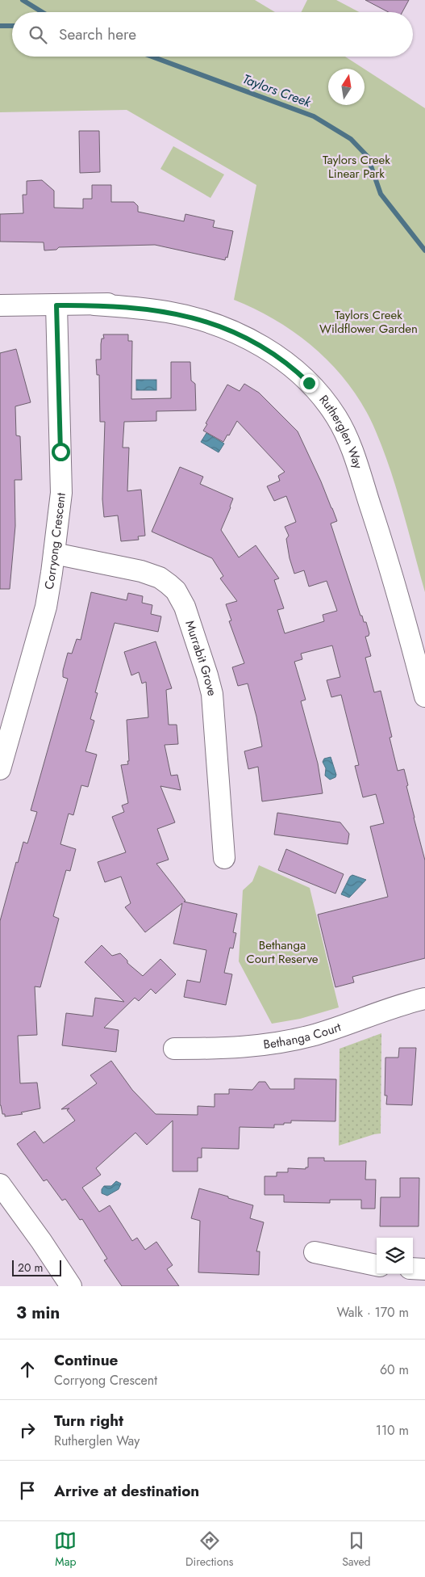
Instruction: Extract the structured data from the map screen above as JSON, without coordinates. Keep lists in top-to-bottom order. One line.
{"streets":{"street":["Rutherglen Way","Corryong Crescent","Murrabit Grove","Bethanga Court"]},"crossings":[["Rutherglen Way","Corryong Crescent"],["Corryong Crescent","Murrabit Grove"]],"water":["Taylors Creek"],"parks":["Taylors Creek Linear Park","Taylors Creek Wildflower Garden","Bethanga Court Reserve"],"scale_bar":"20 m","north":"top","page":{"search":"Search here","scale":"20 m","heading":["3 min","Walk · 170 m"],"list":[["Continue","Corryong Crescent","60 m"],["Turn right","Rutherglen Way","110 m"],"Arrive at destination"],"nav":["Map","Directions","Saved"]}}
